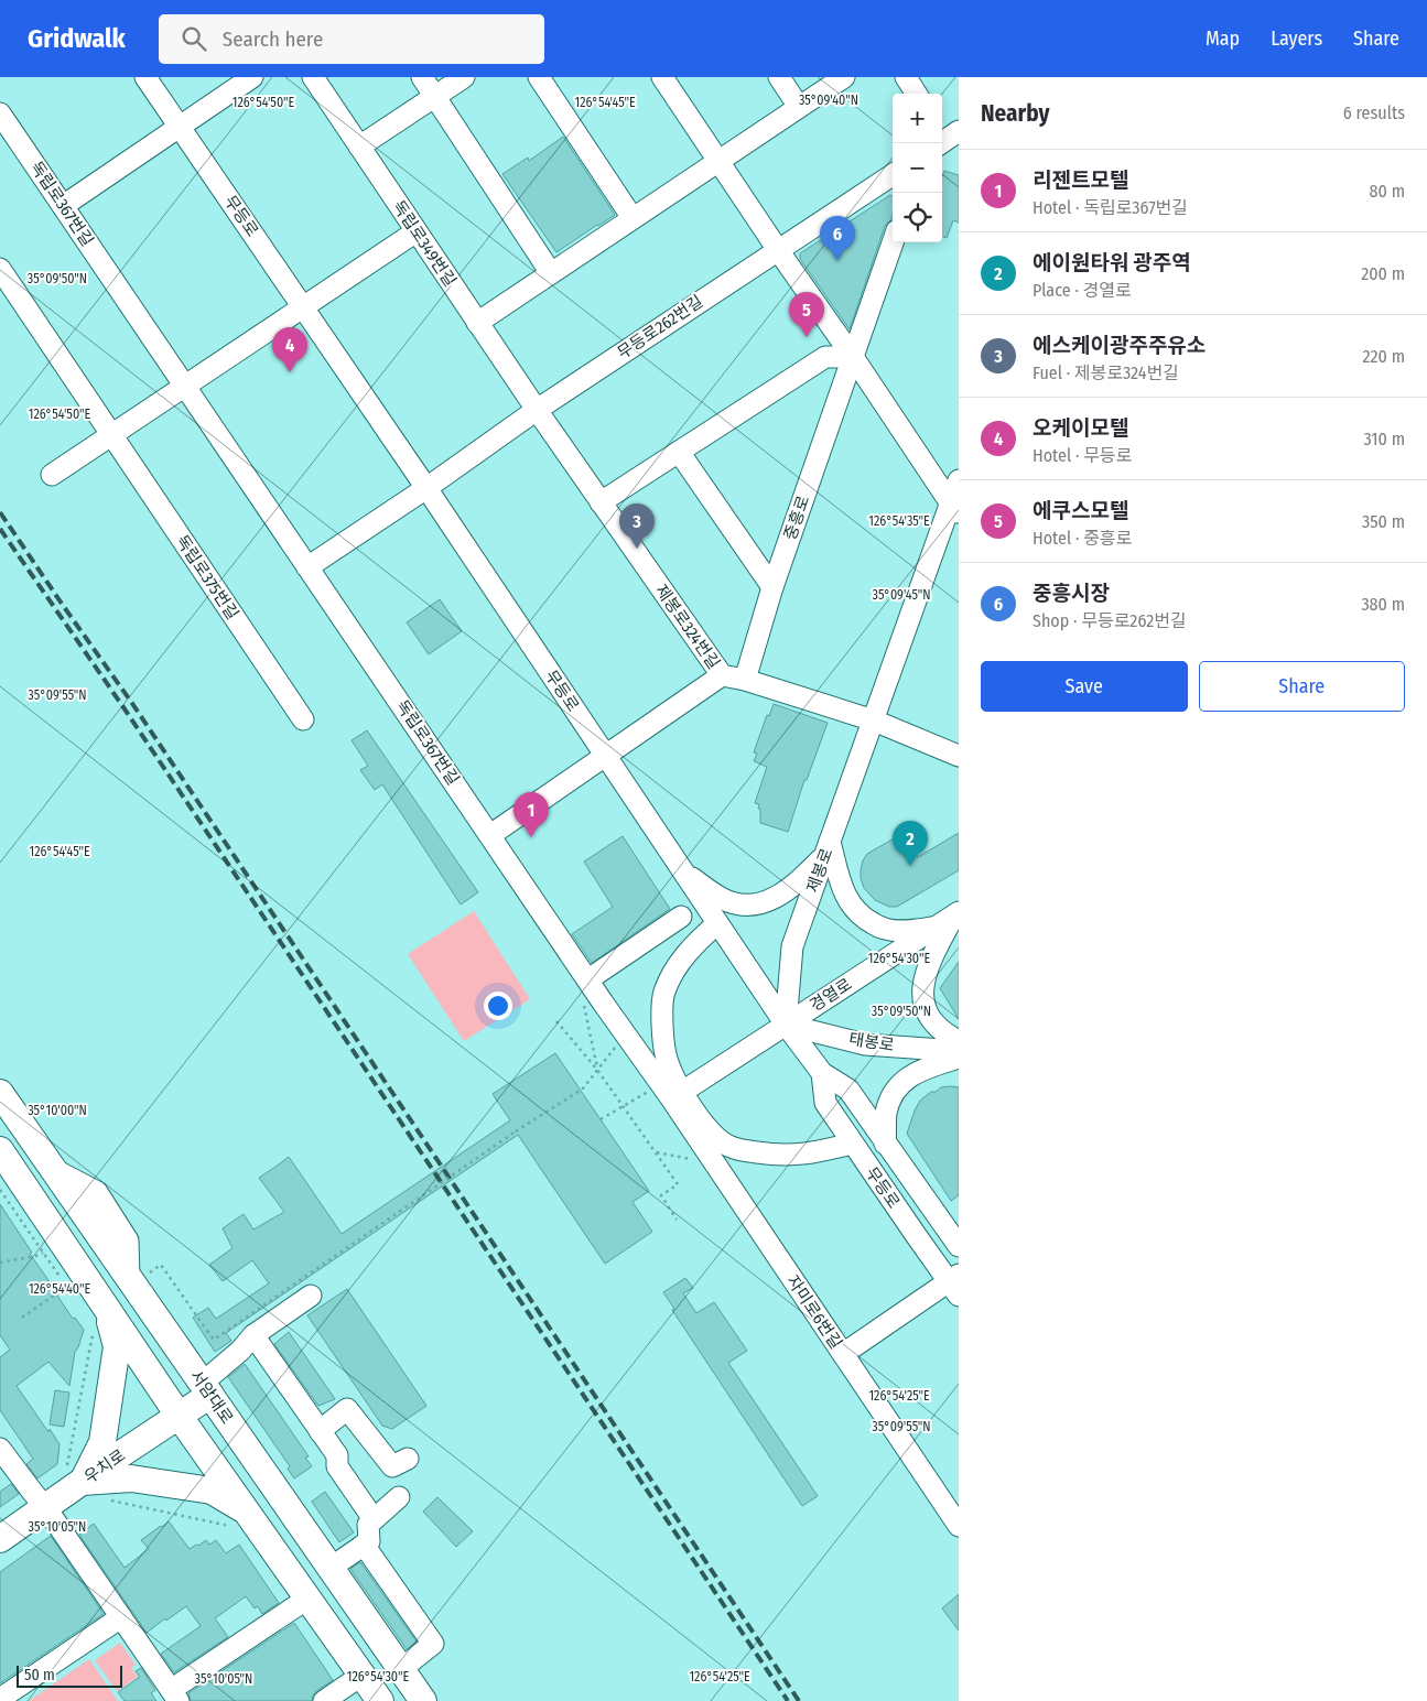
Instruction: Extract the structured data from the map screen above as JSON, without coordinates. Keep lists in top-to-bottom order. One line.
{"streets":{"main road":["서암대로","우치로"],"street":["독립로367번길","무등로","독립로349번길","무등로262번길","중흥로","독립로375번길","제봉로324번길","제봉로","경열로","태봉로","자미로6번길"]},"crossings":[["독립로367번길","무등로262번길"],["독립로367번길","경열로"],["독립로367번길","자미로6번길"],["무등로","무등로262번길"],["무등로","제봉로"],["무등로","경열로"],["무등로","태봉로"],["독립로349번길","무등로262번길"],["독립로349번길","제봉로324번길"],["무등로262번길","제봉로324번길"],["중흥로","제봉로324번길"],["제봉로324번길","제봉로"],["제봉로","경열로"],["제봉로","태봉로"],["경열로","태봉로"],["경열로","자미로6번길"],["서암대로","우치로"]],"scale_bar":"50 m","page":{"header":"Gridwalk","search":"Search here","nav":["Map","Layers","Share"],"heading":["Nearby","6 results"],"map_buttons":["+","−"],"list":[{"mark":"1","name":"리젠트모텔","note":"Hotel · 독립로367번길","value":"80 m"},{"mark":"2","name":"에이원타워 광주역","note":"Place · 경열로","value":"200 m"},{"mark":"3","name":"에스케이광주주유소","note":"Fuel · 제봉로324번길","value":"220 m"},{"mark":"4","name":"오케이모텔","note":"Hotel · 무등로","value":"310 m"},{"mark":"5","name":"에쿠스모텔","note":"Hotel · 중흥로","value":"350 m"},{"mark":"6","name":"중흥시장","note":"Shop · 무등로262번길","value":"380 m"}],"pins":["6","5","4","3","1","2"],"buttons":["Save","Share"],"scale":"50 m"},"coordinates":["35°09'40\"N","126°54'50\"E","126°54'45\"E","35°09'50\"N","126°54'35\"E","35°09'45\"N","35°09'55\"N","126°54'30\"E","35°10'00\"N","126°54'40\"E","126°54'25\"E","35°10'05\"N"]}
